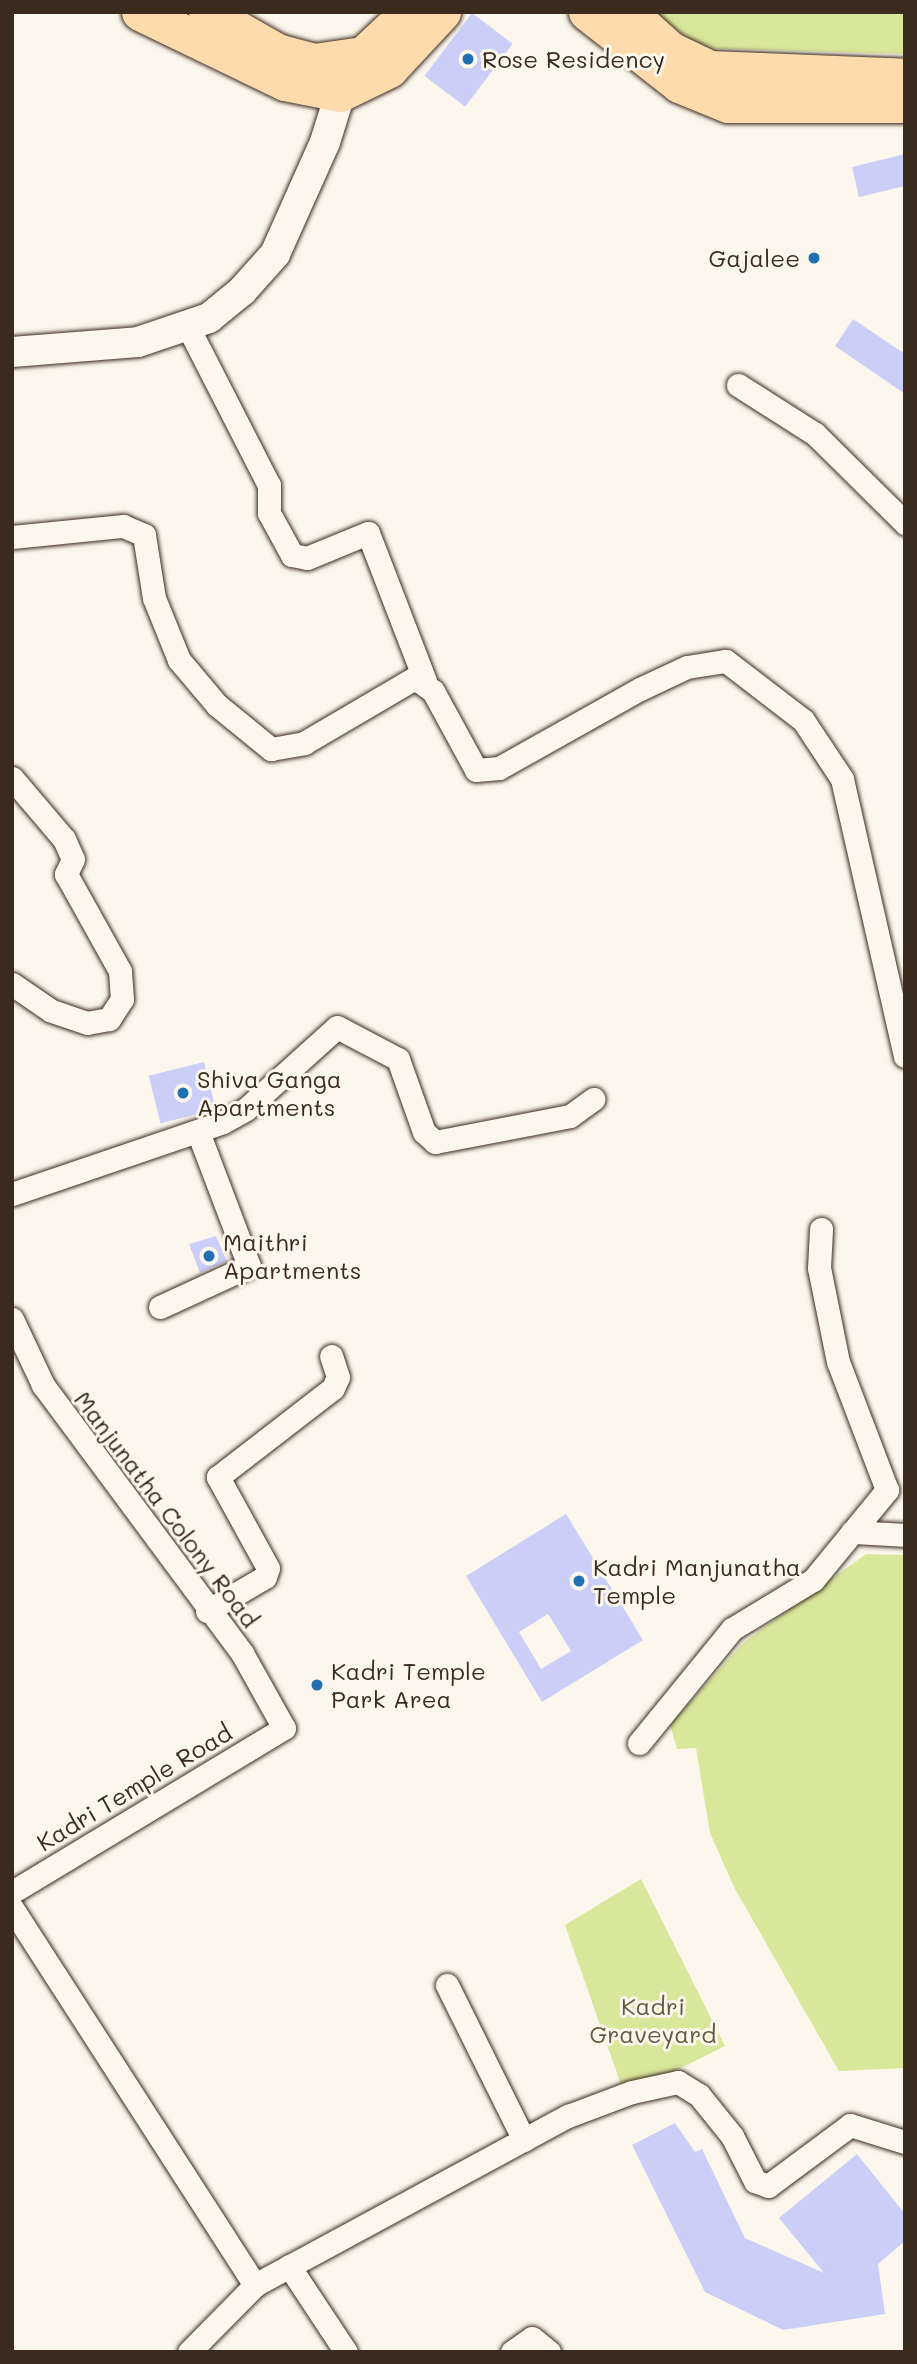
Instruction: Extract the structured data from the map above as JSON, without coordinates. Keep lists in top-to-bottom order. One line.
{"streets":{"street":["Manjunatha Colony Road","Kadri Temple Road"]},"crossings":[["Manjunatha Colony Road","Kadri Temple Road"]],"parks":["Kadri Graveyard"],"places":["Rose Residency","Gajalee","Shiva Ganga Apartments","Maithri Apartments","Kadri Manjunatha Temple","Kadri Temple Park Area"]}
